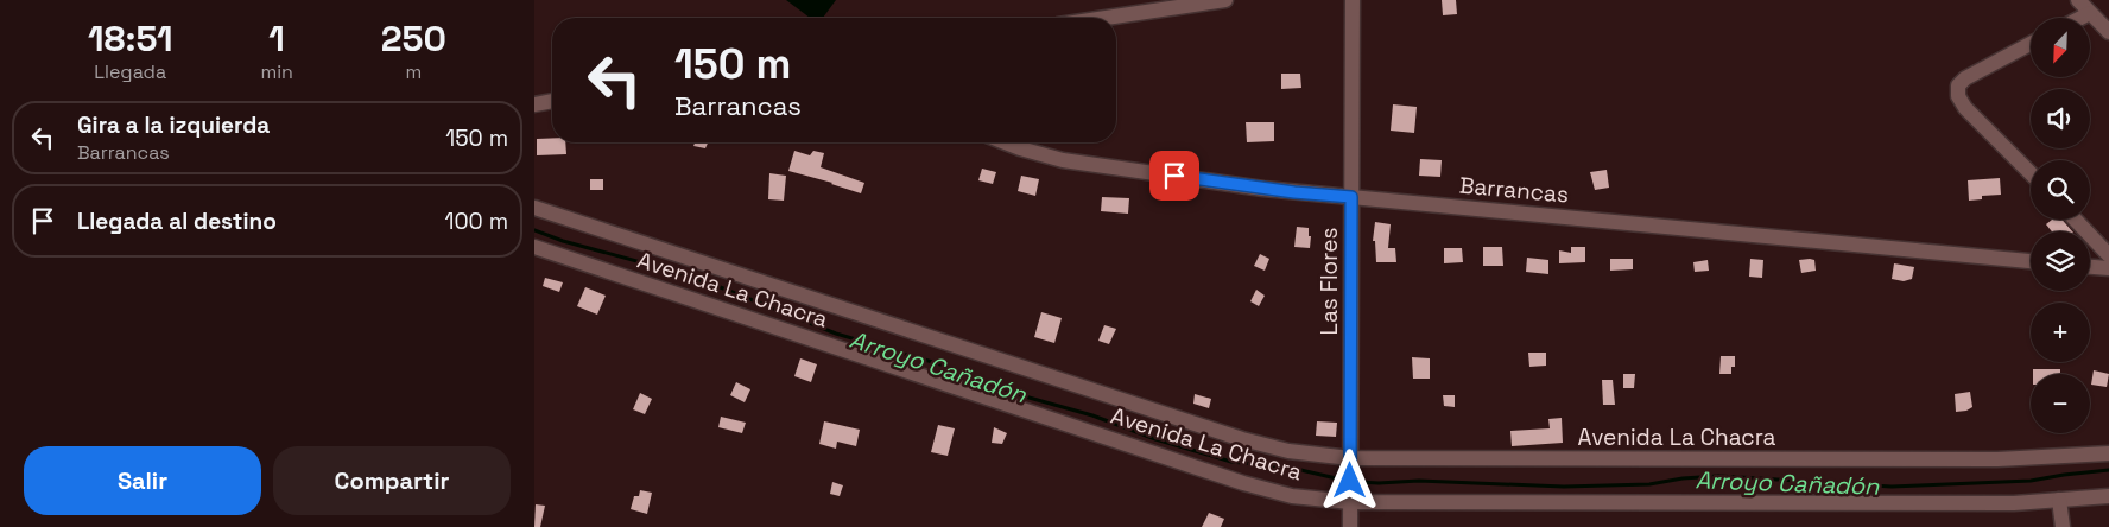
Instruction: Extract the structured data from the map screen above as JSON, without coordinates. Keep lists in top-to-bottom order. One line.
{"streets":{"street":["Barrancas","Las Flores","Avenida La Chacra"]},"crossings":[["Barrancas","Las Flores"],["Las Flores","Avenida La Chacra"]],"water":["Arroyo Cañadón"],"north":"bottom left","page":{"eta":["18:51","Llegada","1","min","250","m"],"map_buttons":["+","−"],"turn":["150 m","Barrancas"],"list":[{"name":"Gira a la izquierda","note":"Barrancas","value":"150 m"},{"name":"Llegada al destino","value":"100 m"}],"buttons":["Salir","Compartir"]}}
